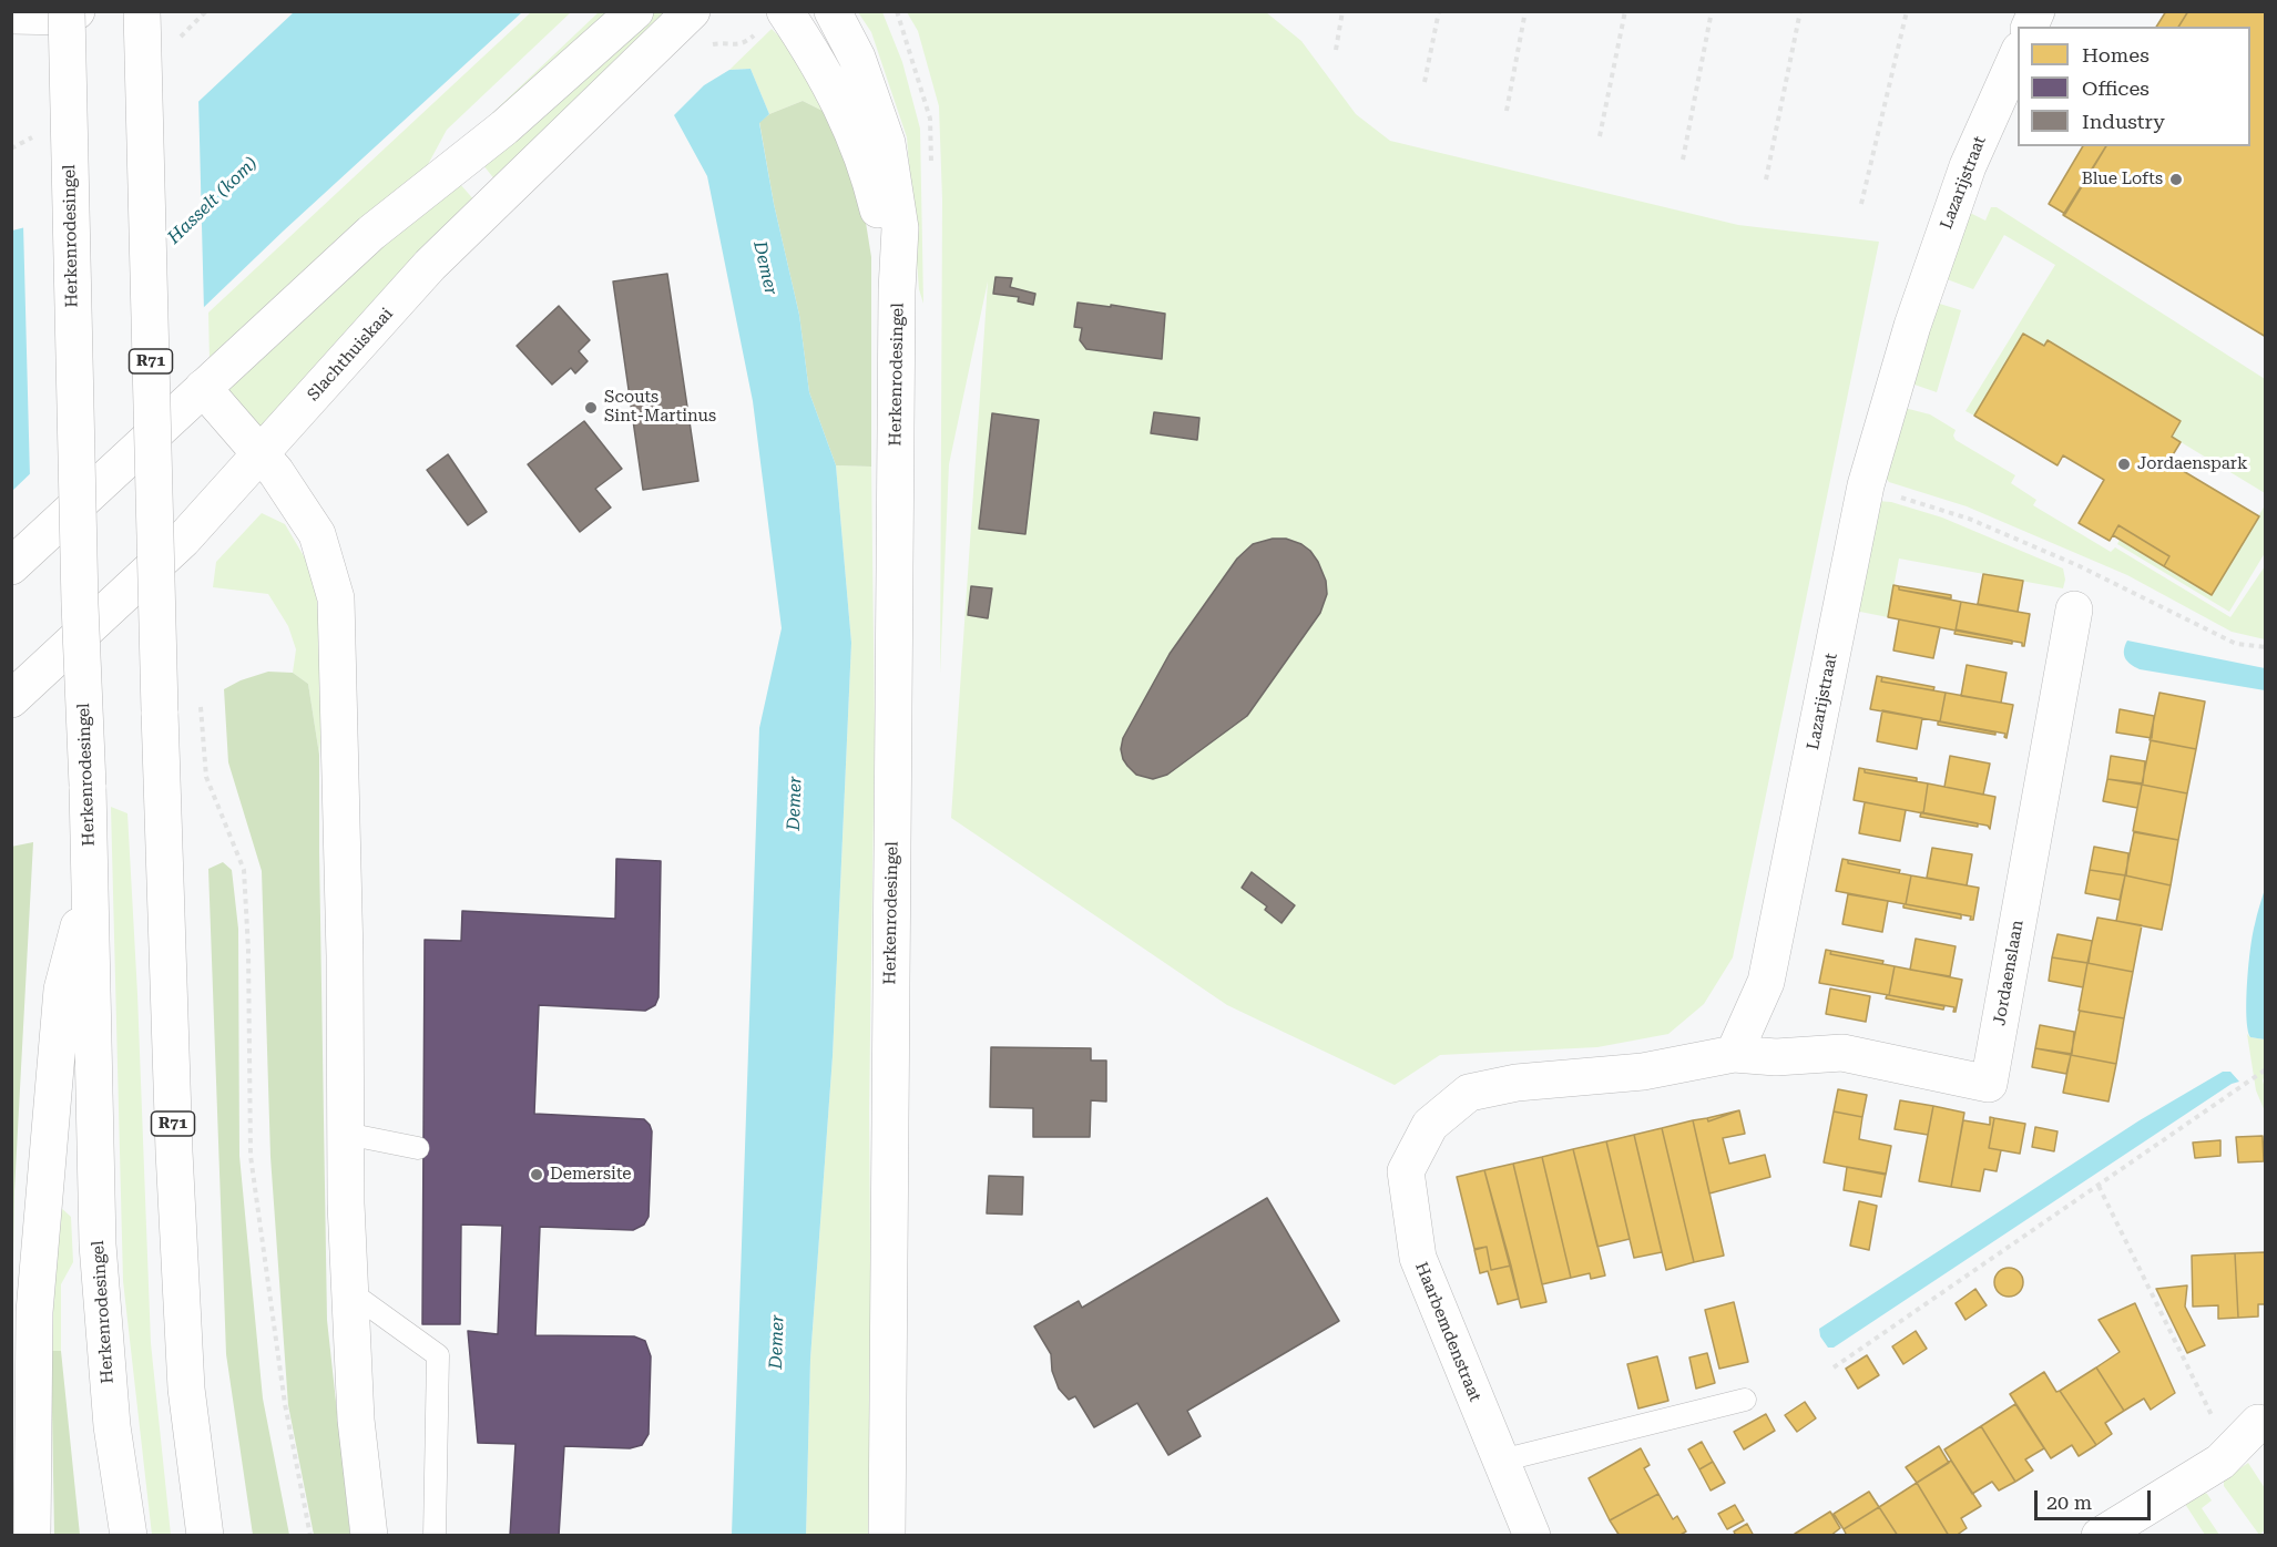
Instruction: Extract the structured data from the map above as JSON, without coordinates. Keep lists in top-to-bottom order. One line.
{"streets":{"main road":["Lazarijstraat","Herkenrodesingel","Slachthuiskaai","R71","Jordaenslaan","Haarbemdenstraat"]},"crossings":[["Lazarijstraat","Jordaenslaan"],["Lazarijstraat","Haarbemdenstraat"],["Jordaenslaan","Haarbemdenstraat"]],"water":["Hasselt (kom)","Demer"],"places":["Blue Lofts","Scouts Sint-Martinus","Jordaenspark","Demersite"],"legend":["Homes","Offices","Industry"],"scale_bar":"20 m"}
